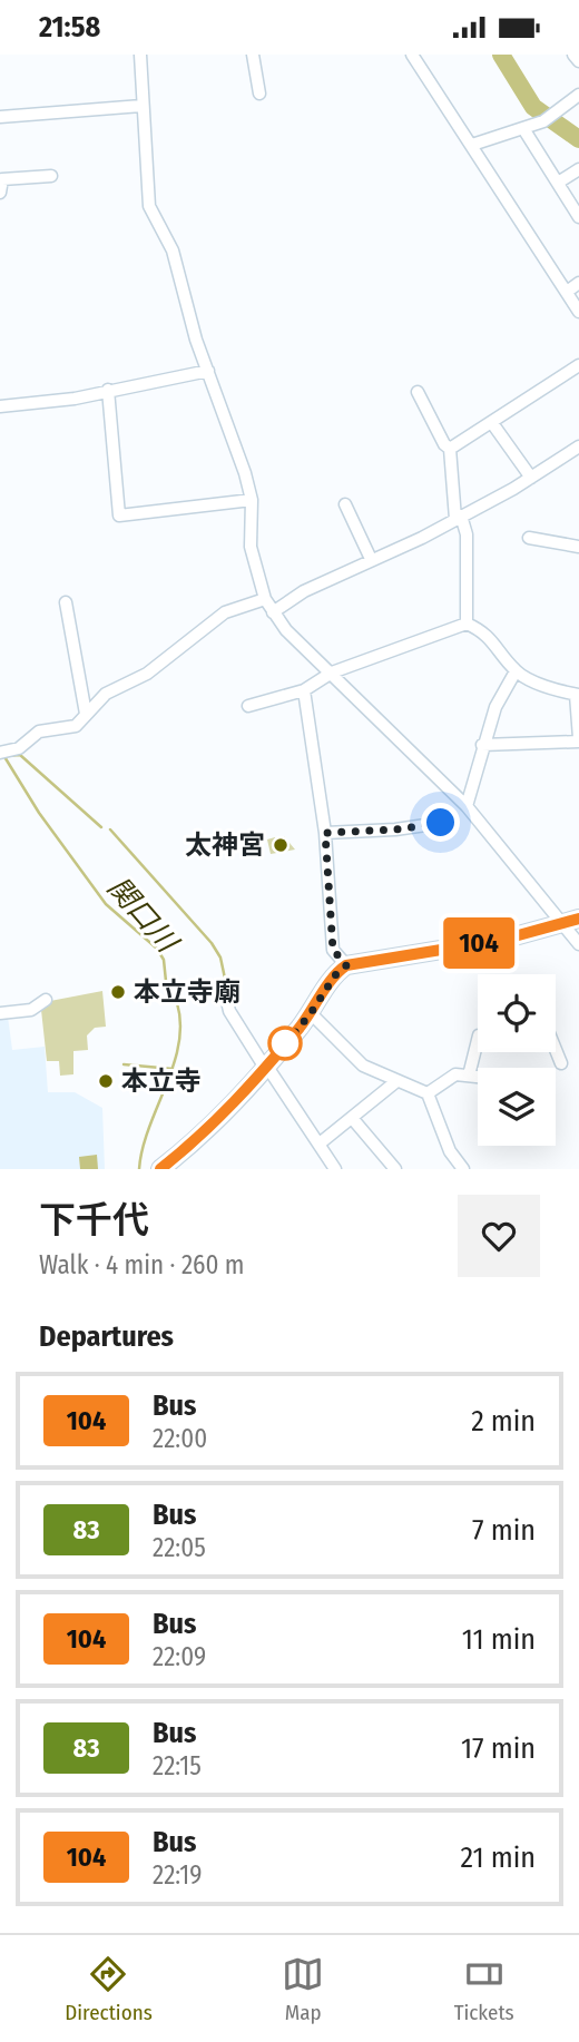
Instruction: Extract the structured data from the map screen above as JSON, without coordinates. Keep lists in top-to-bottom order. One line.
{"water":["関口川"],"places":["太神宮","本立寺廟","本立寺"],"lines":["bus line 104"],"page":{"status":"21:58","on_map":"104","heading":[["下千代","Walk · 4 min · 260 m"],"Departures"],"list":[{"mark":"104","name":"Bus","note":"22:00","value":"2 min"},{"mark":"83","name":"Bus","note":"22:05","value":"7 min"},{"mark":"104","name":"Bus","note":"22:09","value":"11 min"},{"mark":"83","name":"Bus","note":"22:15","value":"17 min"},{"mark":"104","name":"Bus","note":"22:19","value":"21 min"}],"tabs":["Directions","Map","Tickets"]}}
